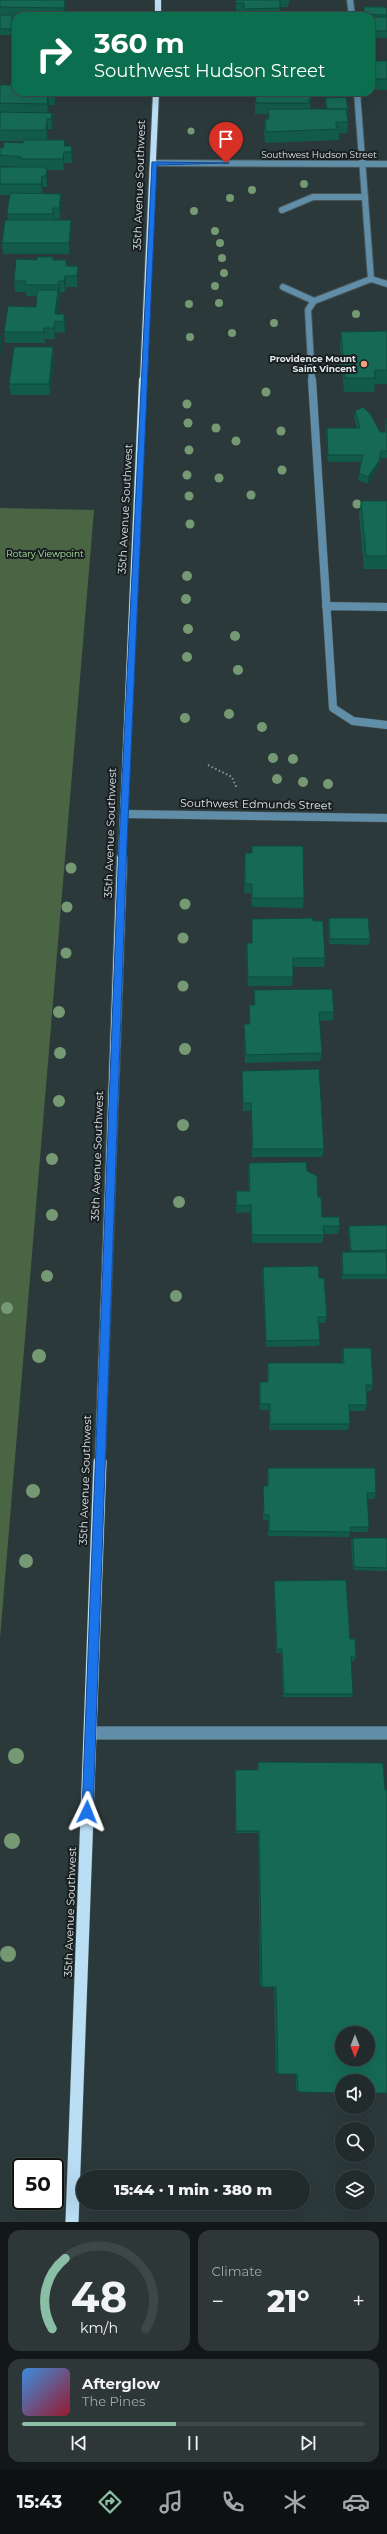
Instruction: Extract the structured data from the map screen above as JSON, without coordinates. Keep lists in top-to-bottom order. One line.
{"streets":{"main road":["35th Avenue Southwest"],"street":["Southwest Hudson Street","Southwest Edmunds Street"]},"crossings":[["Southwest Hudson Street","35th Avenue Southwest"],["35th Avenue Southwest","Southwest Edmunds Street"]],"parks":["Rotary Viewpoint"],"places":["Providence Mount Saint Vincent"],"north":"bottom","page":{"turn":["360 m","Southwest Hudson Street"],"limit":"50","trip":"15:44 · 1 min · 380 m","tile":"Climate","heat":["−","21°","+"],"song":["Afterglow","The Pines"],"tabs":"15:43","gauge":["48","km/h"]}}
